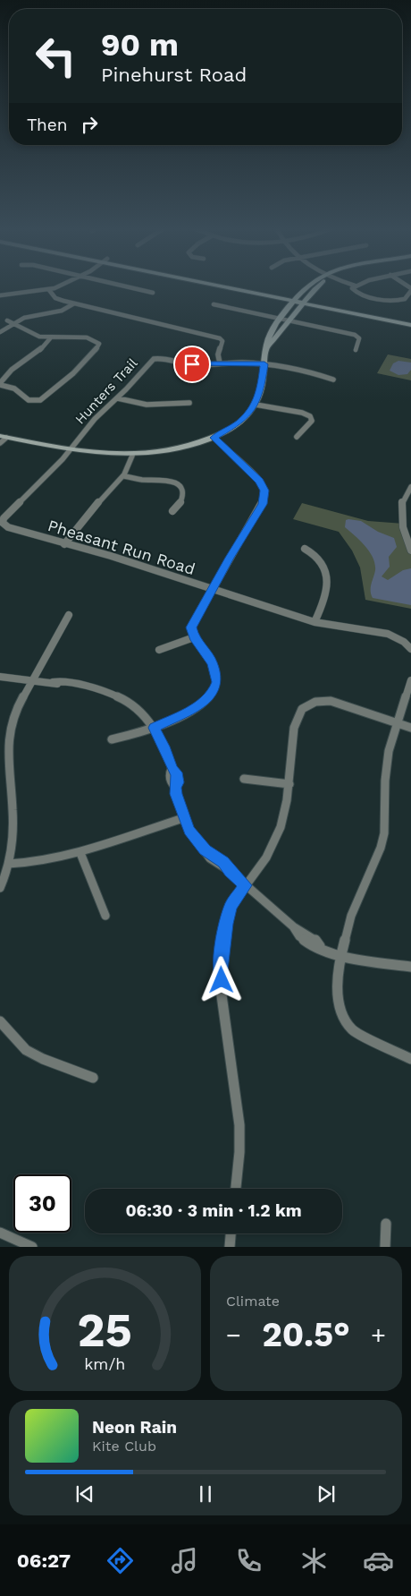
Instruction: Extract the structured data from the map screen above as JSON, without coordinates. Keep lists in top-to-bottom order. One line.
{"streets":{"street":["Hunters Trail","Pheasant Run Road"]},"crossings":[["Hunters Trail","Pheasant Run Road"]],"page":{"turn":["90 m","Pinehurst Road"],"then":"Then","limit":"30","trip":"06:30 · 3 min · 1.2 km","tile":"Climate","heat":["−","20.5°","+"],"song":["Neon Rain","Kite Club"],"tabs":"06:27","gauge":["25","km/h"]}}
